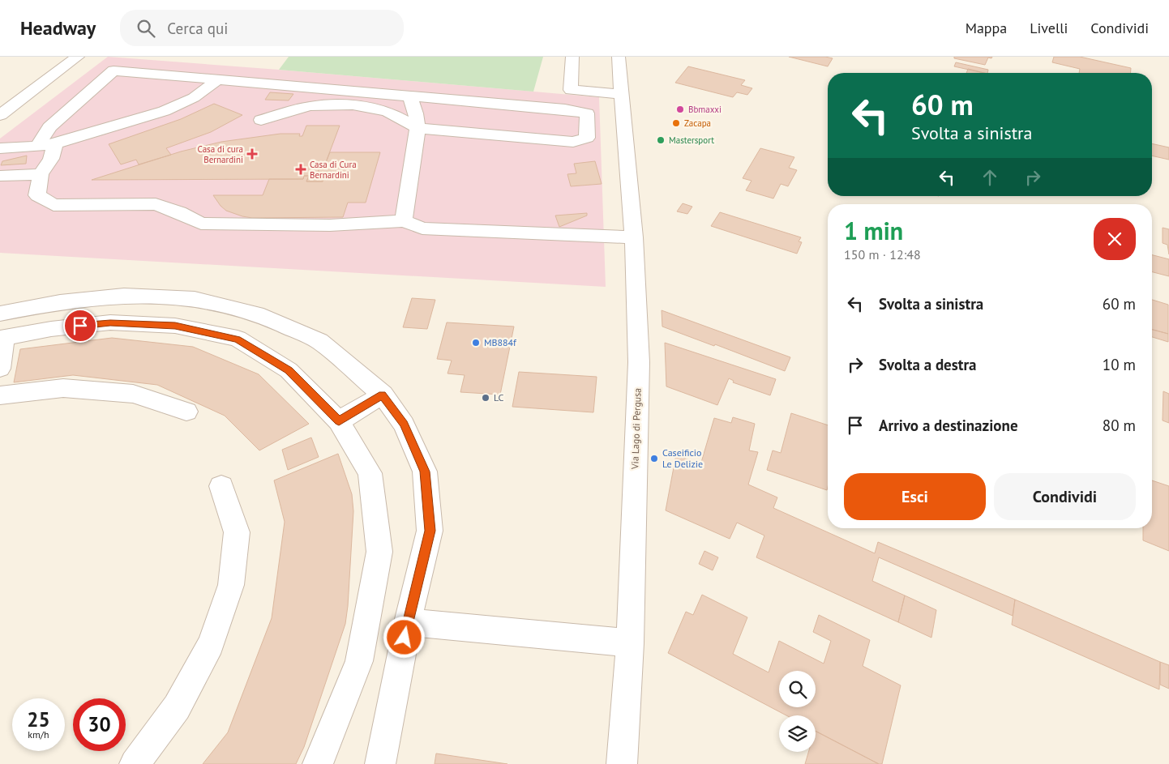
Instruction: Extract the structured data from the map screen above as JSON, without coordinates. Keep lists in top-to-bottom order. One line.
{"streets":{"street":["Via Lago di Pergusa"]},"places":{"other":["Bbmaxxi","Zacapa","Mastersport","MB884f","LC","Caseificio Le Delizie"],"health":["Casa di cura Bernardini","Casa di Cura Bernardini"]},"page":{"header":"Headway","search":"Cerca qui","nav":["Mappa","Livelli","Condividi"],"turn":["60 m","Svolta a sinistra"],"heading":["1 min","150 m · 12:48"],"list":[{"name":"Svolta a sinistra","value":"60 m"},{"name":"Svolta a destra","value":"10 m"},{"name":"Arrivo a destinazione","value":"80 m"}],"buttons":["Esci","Condividi"],"speed":"25 km/h","limit":"30"}}
